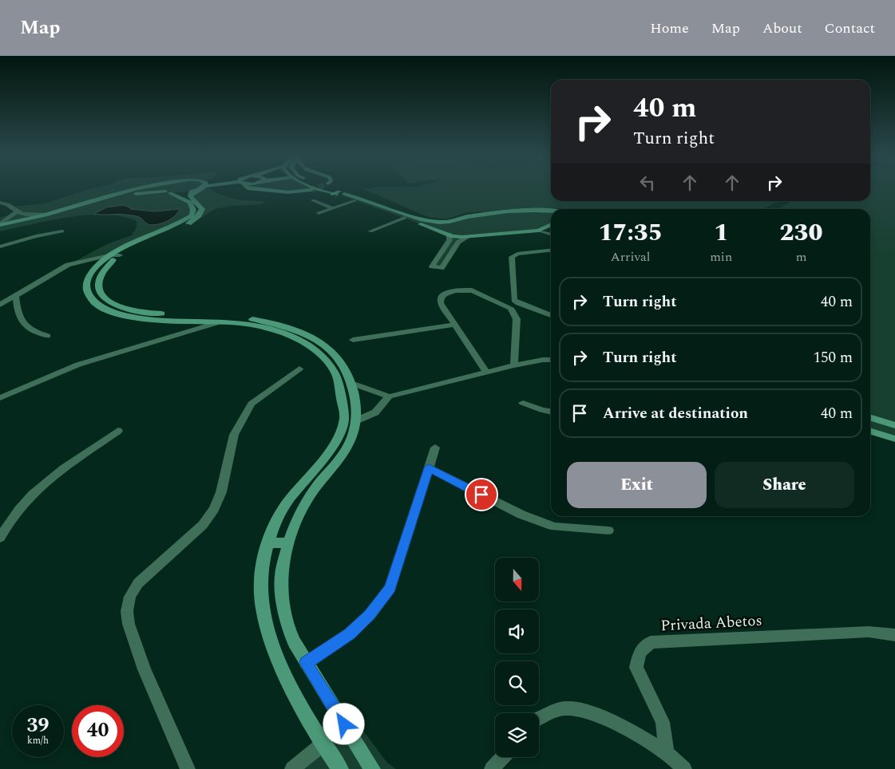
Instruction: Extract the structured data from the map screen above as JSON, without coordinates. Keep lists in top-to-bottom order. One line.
{"streets":{"street":["Privada Abetos"]},"north":"bottom","page":{"header":"Map","nav":["Home","Map","About","Contact"],"turn":["40 m","Turn right"],"eta":["17:35","Arrival","1","min","230","m"],"list":[{"name":"Turn right","value":"40 m"},{"name":"Turn right","value":"150 m"},{"name":"Arrive at destination","value":"40 m"}],"buttons":["Exit","Share"],"speed":"39 km/h","limit":"40"}}
